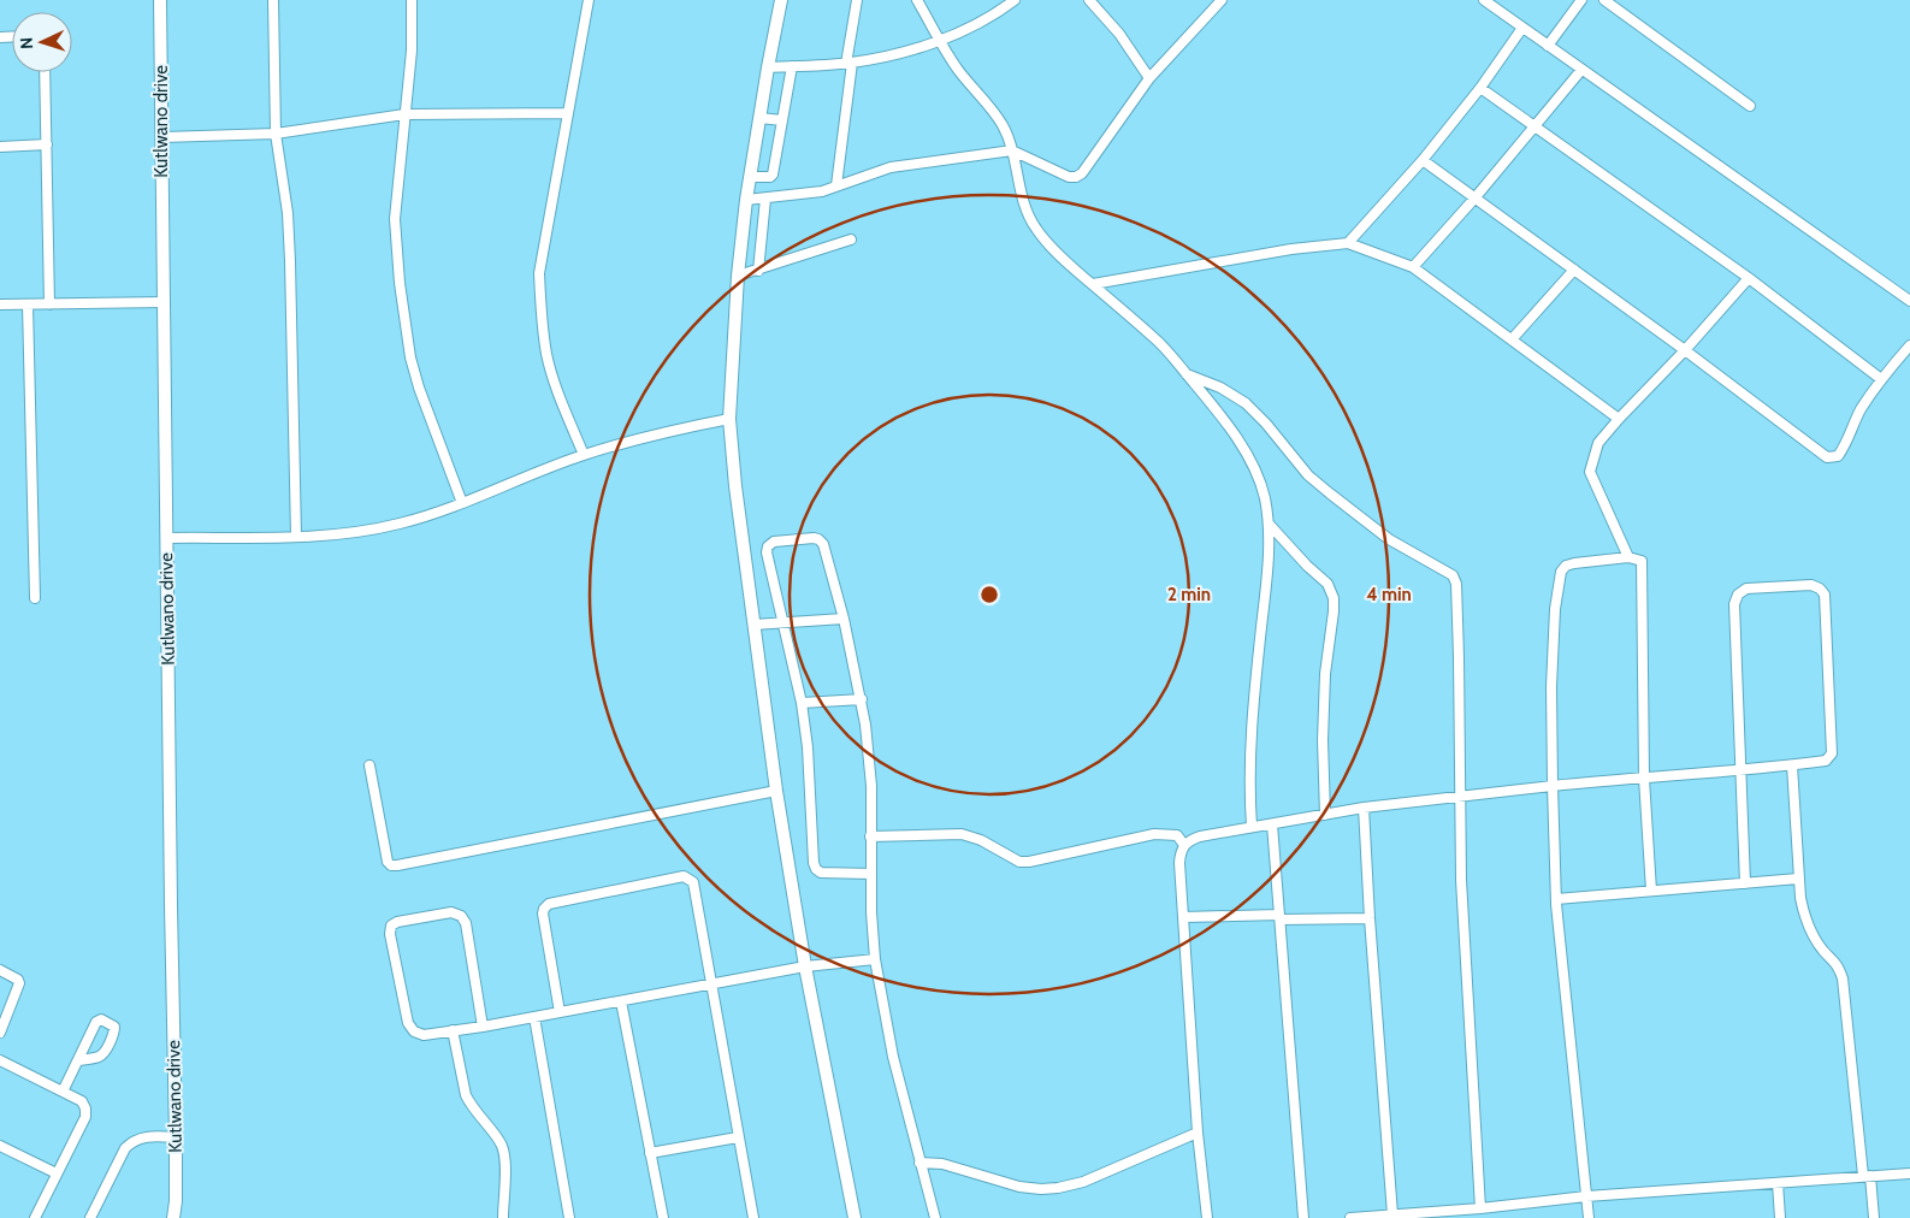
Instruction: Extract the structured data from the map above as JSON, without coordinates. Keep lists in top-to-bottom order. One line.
{"streets":{"street":["Kutlwano drive"]},"north":"left","rings":["2 min","4 min"]}
